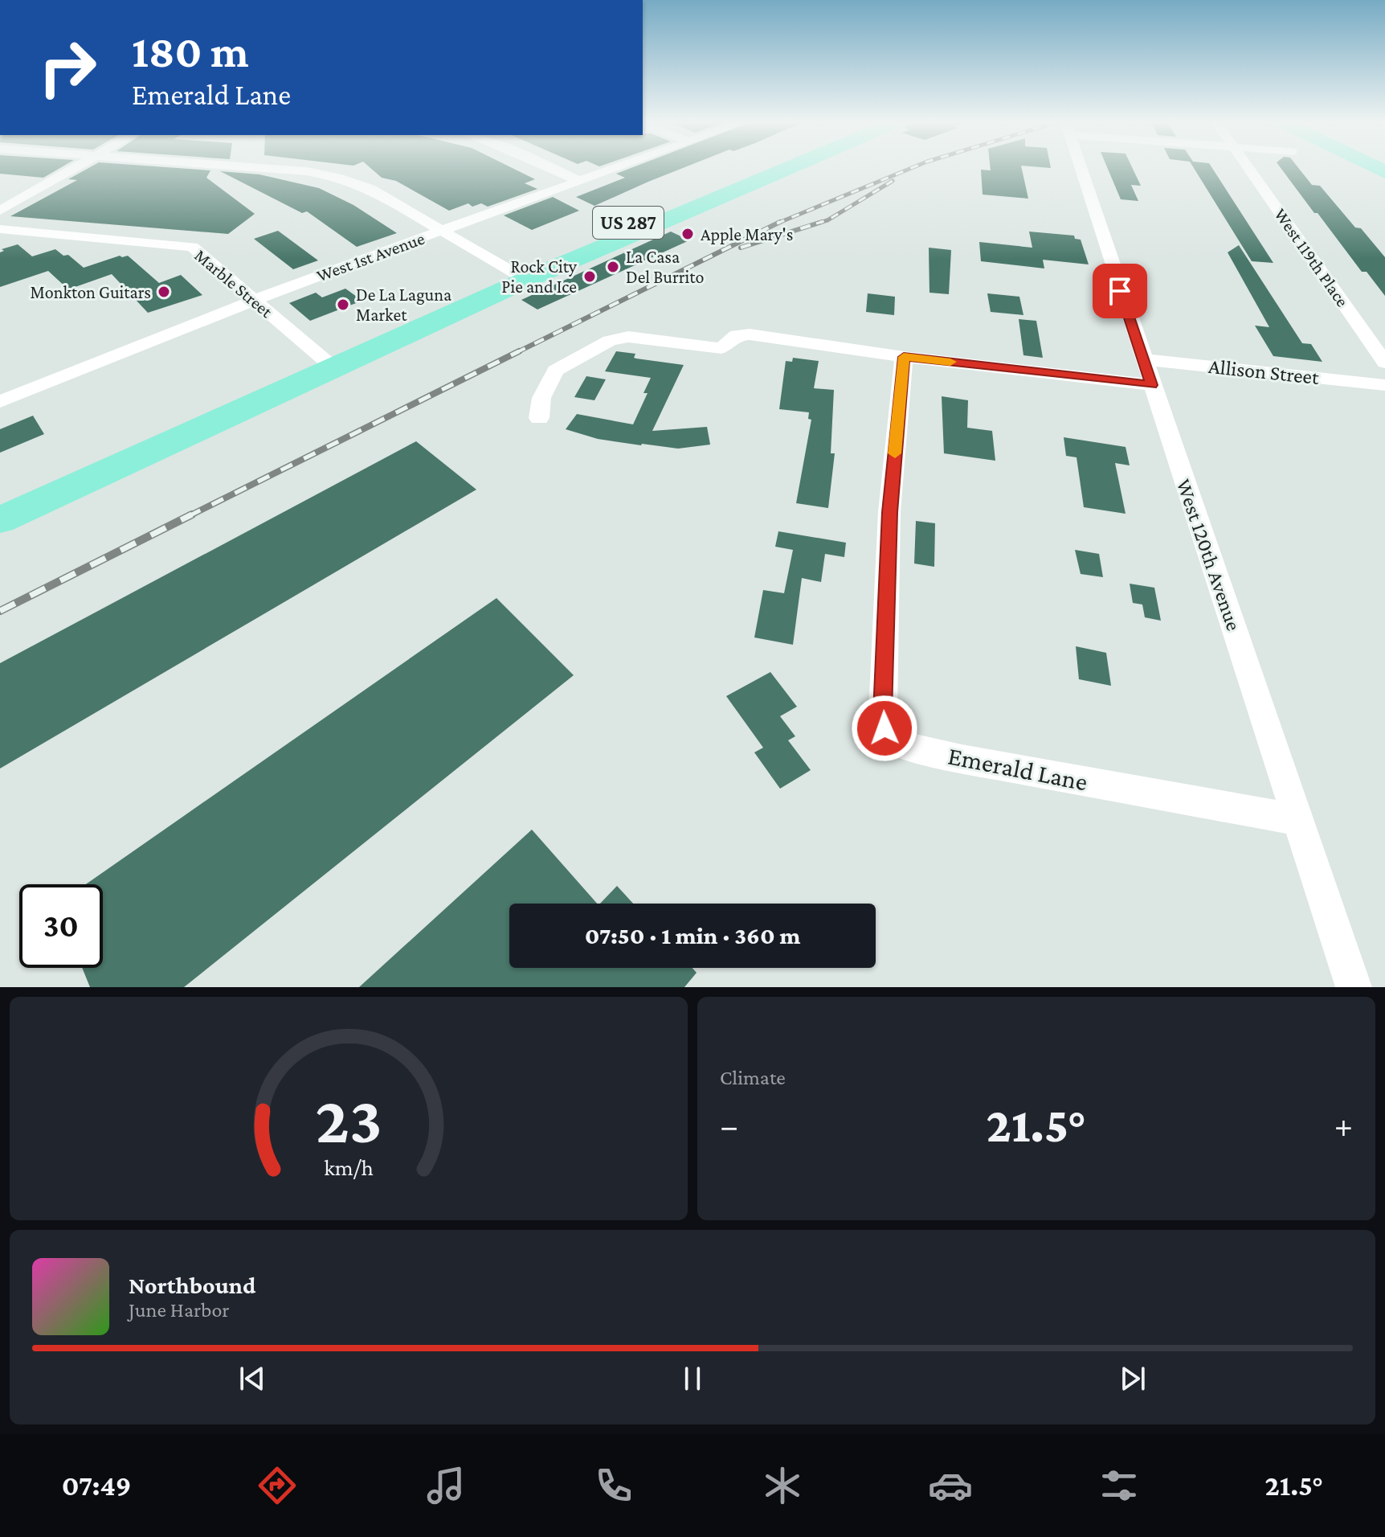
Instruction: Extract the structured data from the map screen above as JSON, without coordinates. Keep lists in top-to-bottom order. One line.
{"streets":{"main road":["US 287"],"street":["West 1st Avenue","West 119th Place","Marble Street","Allison Street","West 120th Avenue","Emerald Lane"]},"crossings":[["US 287","Marble Street"],["West 1st Avenue","Marble Street"],["Allison Street","West 120th Avenue"],["West 120th Avenue","Emerald Lane"]],"places":["Apple Mary's","La Casa Del Burrito","Rock City Pie and Ice","Monkton Guitars","De La Laguna Market"],"page":{"turn":["180 m","Emerald Lane"],"limit":"30","trip":"07:50 · 1 min · 360 m","tile":"Climate","heat":["−","21.5°","+"],"song":["Northbound","June Harbor"],"tabs":["07:49","21.5°"],"gauge":["23","km/h"]}}
